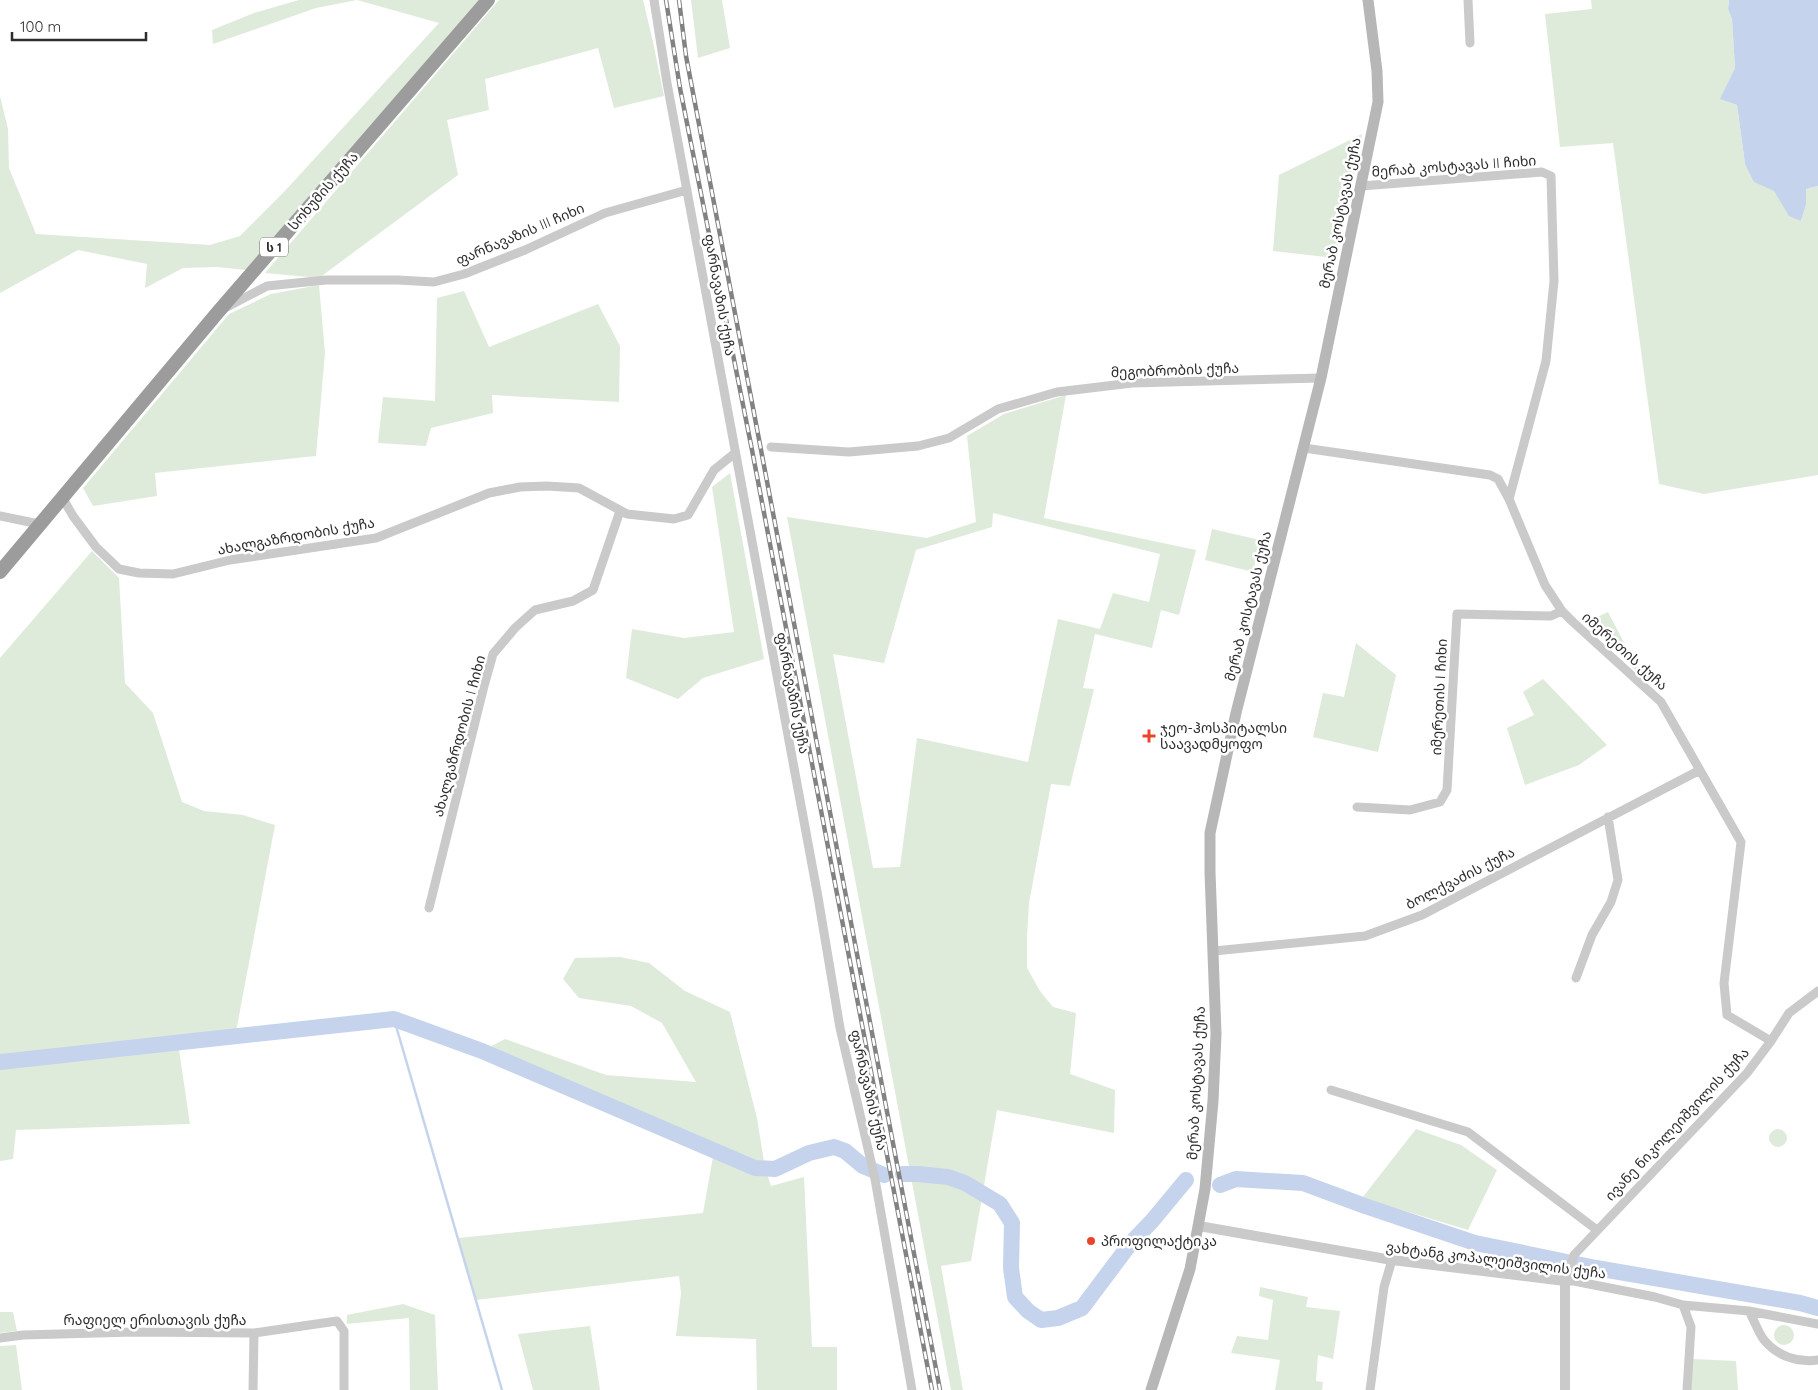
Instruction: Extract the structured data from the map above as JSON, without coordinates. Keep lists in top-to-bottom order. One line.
{"streets":{"highway":["სოხუმის ქუჩა","ს 1"],"main road":["მერაბ კოსტავას ქუჩა"],"street":["მერაბ კოსტავას II ჩიხი","ფარნავაზის III ჩიხი","ფარნავაზის ქუჩა","მეგობრობის ქუჩა","ახალგაზრდობის ქუჩა","იმერეთის ქუჩა","იმერეთის I ჩიხი","ახალგაზრდობის I ჩიხი","ბოლქვაძის ქუჩა","ივანე ნიკოლეიშვილის ქუჩა","ვახტანგ კოპალეიშვილის ქუჩა","რაფიელ ერისთავის ქუჩა"]},"crossings":[["მერაბ კოსტავას II ჩიხი","მერაბ კოსტავას ქუჩა"],["მერაბ კოსტავას II ჩიხი","იმერეთის ქუჩა"],["სოხუმის ქუჩა","ფარნავაზის III ჩიხი"],["სოხუმის ქუჩა","ს 1"],["სოხუმის ქუჩა","ახალგაზრდობის ქუჩა"],["მერაბ კოსტავას ქუჩა","მეგობრობის ქუჩა"],["მერაბ კოსტავას ქუჩა","იმერეთის ქუჩა"],["მერაბ კოსტავას ქუჩა","ბოლქვაძის ქუჩა"],["მერაბ კოსტავას ქუჩა","ვახტანგ კოპალეიშვილის ქუჩა"],["ფარნავაზის III ჩიხი","ფარნავაზის ქუჩა"],["ს 1","ახალგაზრდობის ქუჩა"],["ფარნავაზის ქუჩა","ახალგაზრდობის ქუჩა"],["ახალგაზრდობის ქუჩა","ახალგაზრდობის I ჩიხი"],["იმერეთის ქუჩა","იმერეთის I ჩიხი"],["იმერეთის ქუჩა","ბოლქვაძის ქუჩა"],["იმერეთის ქუჩა","ივანე ნიკოლეიშვილის ქუჩა"],["ივანე ნიკოლეიშვილის ქუჩა","ვახტანგ კოპალეიშვილის ქუჩა"]],"places":{"health":["ჯეო-ჰოსპიტალსი საავადმყოფო"],"other":["პროფილაქტიკა"]},"scale_bar":"100 m"}
